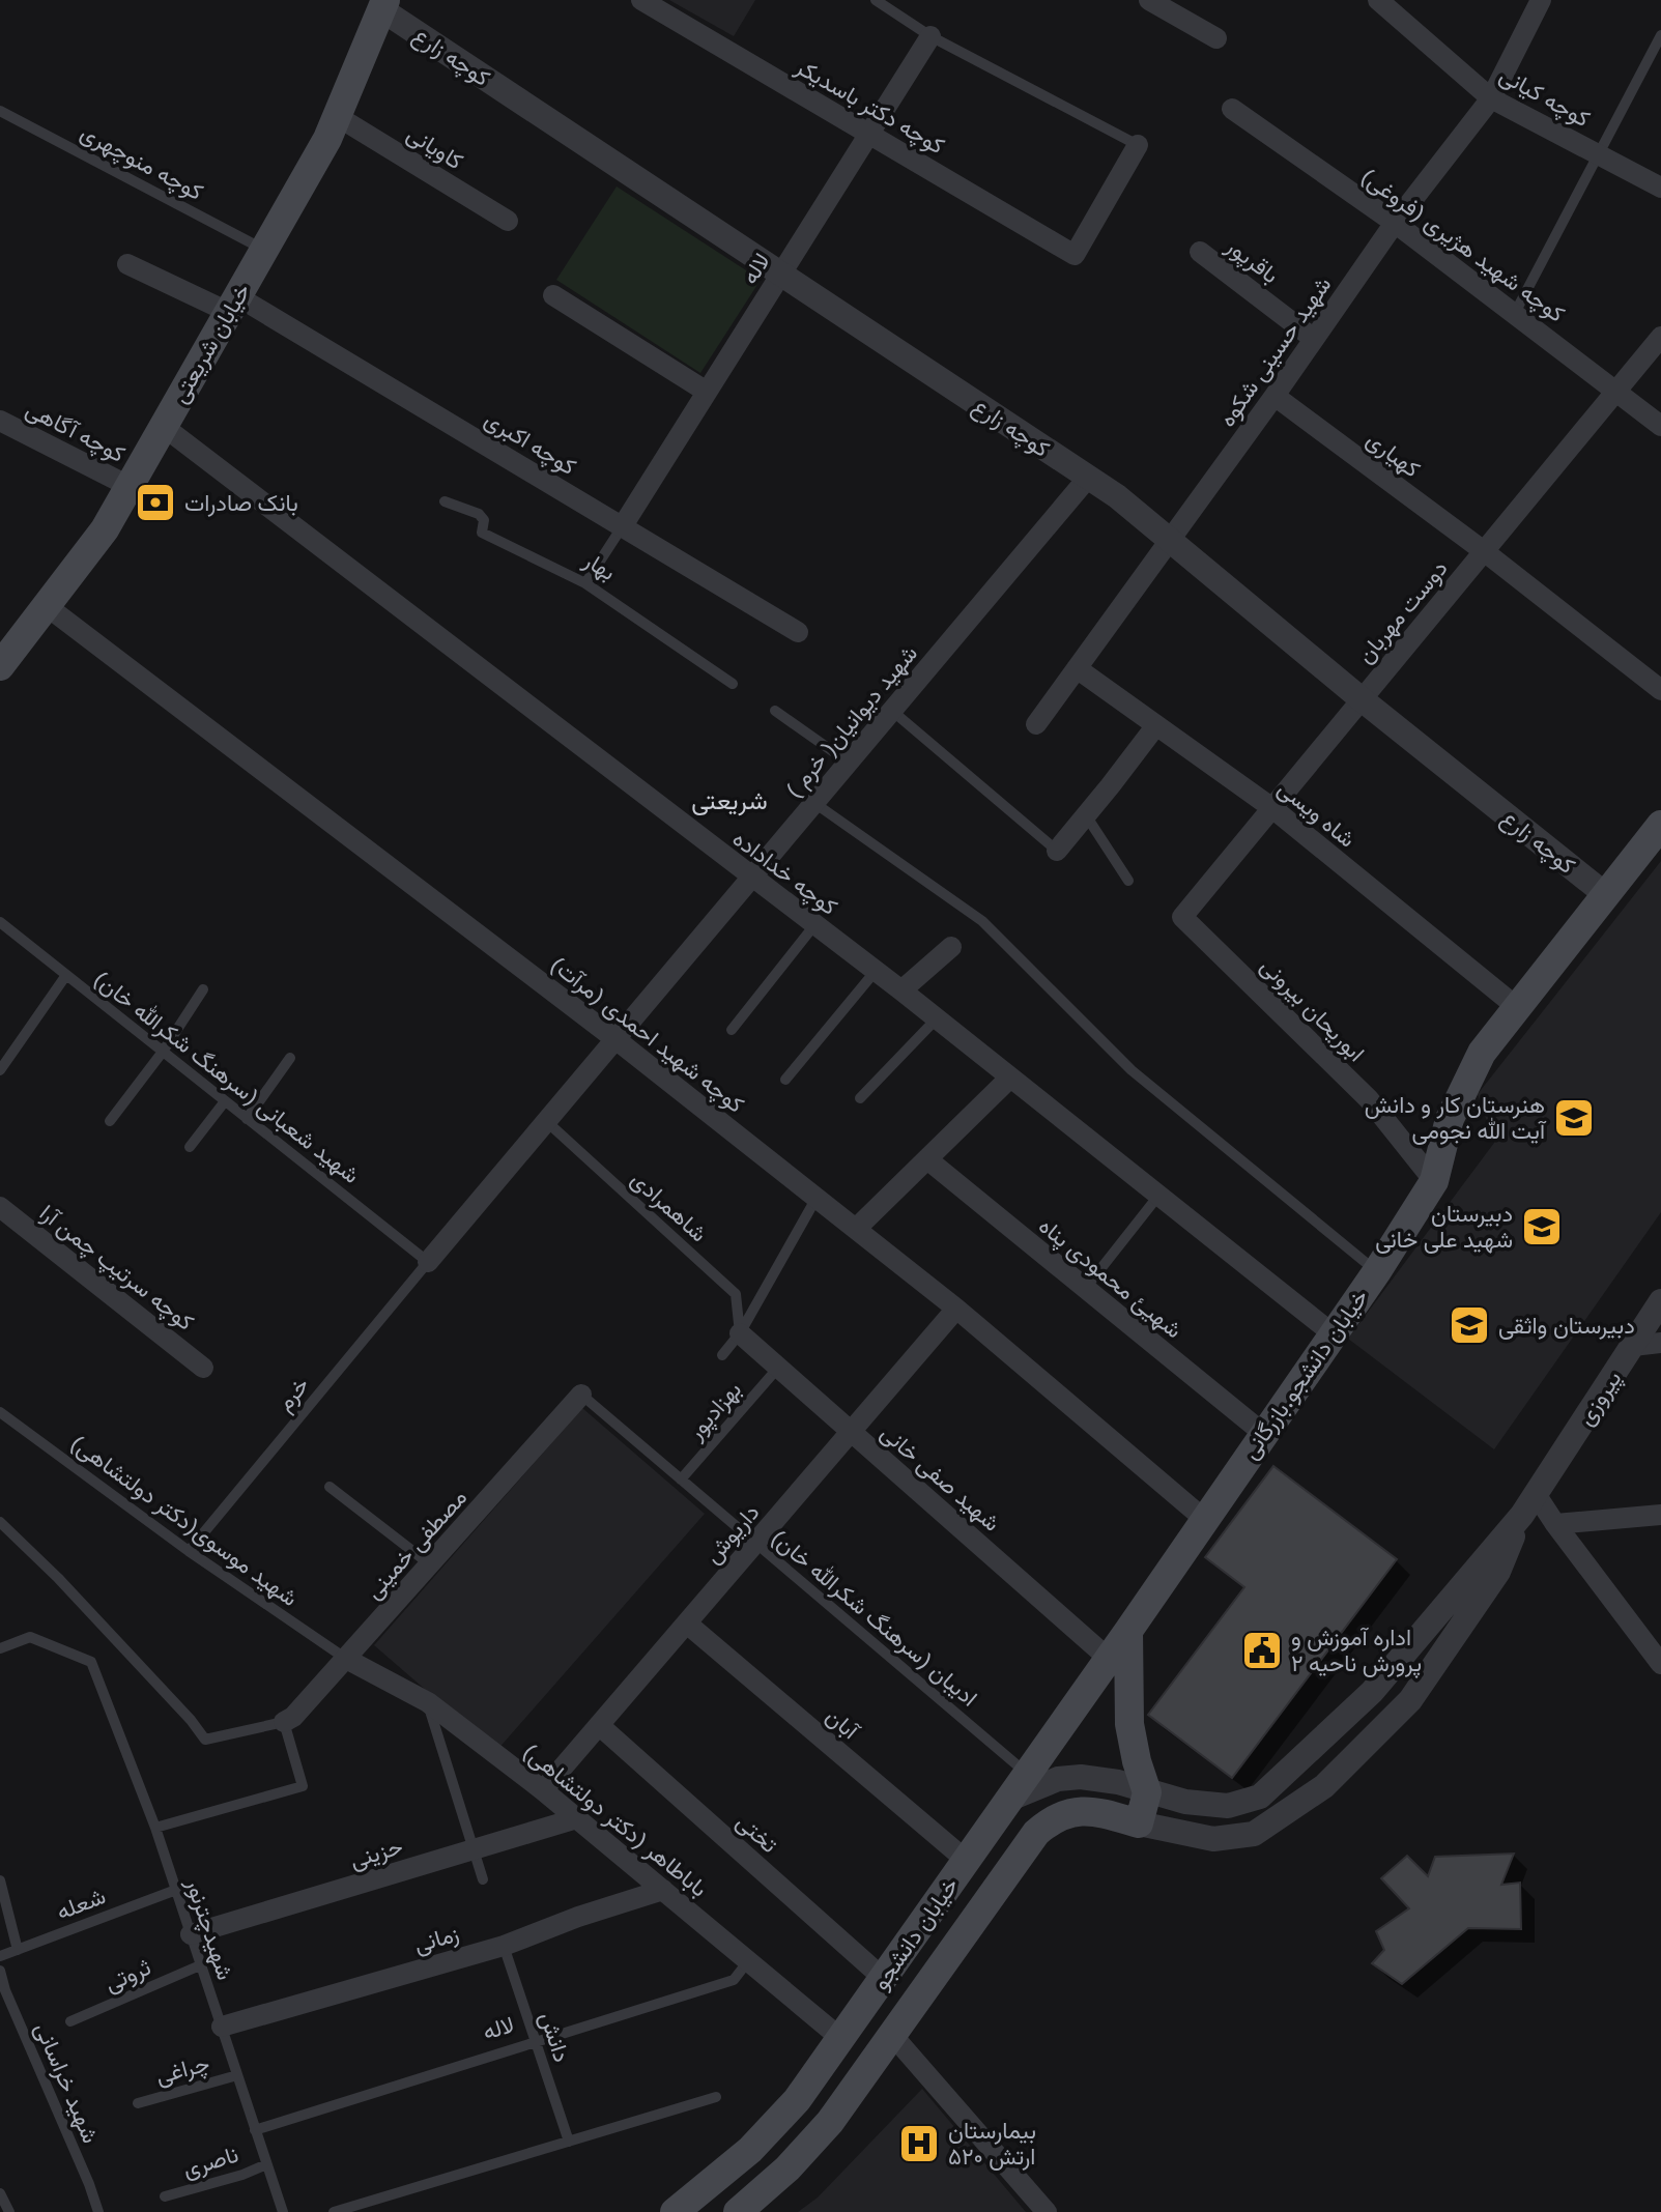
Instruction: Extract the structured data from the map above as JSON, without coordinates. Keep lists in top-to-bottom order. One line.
{"streets":{"main road":["خیابان شریعتی","خیابان دانشجو.بازرگانی","خیابان دانشجو"],"street":["کوچه زارع","کوچه کیانی","کوچه دکتر باسدیکر","کاویانی","کوچه شهید هژیری (فروغی)","باقرپور","لاله","شهید حسینی شکوه","کوچه آگاهی","کوچه اکبری","کهیاری","دوست مهربان","شهید دیوانیان( خرم )","شاه ویسی","کوچه خداداده","ابوریحان بیرونی","کوچه شهید احمدی (مرآت)","کوچه سرتیپ چمن آرا","شهیئ محمودی پناه","پیروزی","شهید صفی خانی","داریوش","مصطفی خمینی","آبان","باباطاهر (دکتر دولتشاهی)","تختی","حزینی","زمانی"],"lane":["کوچه منوچهری","بهار","شهید شعبانی (سرهنگ شکرالله خان)","شاهمرادی","خرم","بهزادپور","شهید موسوی(دکتر دولتشاهی)","ادیبان (سرهنگ شکرالله خان)","شعله","شهیدچترنور","ثروتی","دانش","چراغی","شهید خراسانی","ناصری"]},"crossings":[["کوچه زارع","لاله"],["کوچه زارع","خیابان شریعتی"],["کوچه زارع","شهید حسینی شکوه"],["کوچه زارع","دوست مهربان"],["کوچه زارع","شهید دیوانیان( خرم )"],["کوچه زارع","خیابان دانشجو.بازرگانی"],["کوچه کیانی","شهید حسینی شکوه"],["کوچه دکتر باسدیکر","لاله"],["کاویانی","خیابان شریعتی"],["کوچه منوچهری","خیابان شریعتی"],["کوچه شهید هژیری (فروغی)","شهید حسینی شکوه"],["کوچه شهید هژیری (فروغی)","دوست مهربان"],["باقرپور","شهید حسینی شکوه"],["لاله","کوچه اکبری"],["لاله","باباطاهر (دکتر دولتشاهی)"],["لاله","شهیدچترنور"],["لاله","دانش"],["خیابان شریعتی","کوچه آگاهی"],["خیابان شریعتی","کوچه اکبری"],["خیابان شریعتی","کوچه خداداده"],["خیابان شریعتی","کوچه شهید احمدی (مرآت)"],["شهید حسینی شکوه","کهیاری"],["شهید حسینی شکوه","شاه ویسی"],["کهیاری","دوست مهربان"],["دوست مهربان","شاه ویسی"],["دوست مهربان","ابوریحان بیرونی"],["شهید دیوانیان( خرم )","کوچه خداداده"],["شهید دیوانیان( خرم )","کوچه شهید احمدی (مرآت)"],["شهید دیوانیان( خرم )","شهید شعبانی (سرهنگ شکرالله خان)"],["شهید دیوانیان( خرم )","شاهمرادی"],["شهید دیوانیان( خرم )","خرم"],["شاه ویسی","خیابان دانشجو.بازرگانی"],["کوچه خداداده","خیابان دانشجو.بازرگانی"],["ابوریحان بیرونی","خیابان دانشجو.بازرگانی"],["کوچه شهید احمدی (مرآت)","خیابان دانشجو.بازرگانی"],["کوچه شهید احمدی (مرآت)","داریوش"],["شهید شعبانی (سرهنگ شکرالله خان)","خرم"],["شاهمرادی","شهید صفی خانی"],["شهیئ محمودی پناه","خیابان دانشجو.بازرگانی"],["خیابان دانشجو.بازرگانی","خیابان دانشجو"],["خرم","شهید موسوی(دکتر دولتشاهی)"],["بهزادپور","شهید صفی خانی"],["بهزادپور","ادیبان (سرهنگ شکرالله خان)"],["شهید صفی خانی","داریوش"],["شهید صفی خانی","خیابان دانشجو"],["شهید موسوی(دکتر دولتشاهی)","مصطفی خمینی"],["شهید موسوی(دکتر دولتشاهی)","باباطاهر (دکتر دولتشاهی)"],["داریوش","ادیبان (سرهنگ شکرالله خان)"],["داریوش","آبان"],["داریوش","باباطاهر (دکتر دولتشاهی)"],["داریوش","تختی"],["مصطفی خمینی","ادیبان (سرهنگ شکرالله خان)"],["مصطفی خمینی","باباطاهر (دکتر دولتشاهی)"],["ادیبان (سرهنگ شکرالله خان)","خیابان دانشجو"],["آبان","خیابان دانشجو"],["باباطاهر (دکتر دولتشاهی)","حزینی"],["باباطاهر (دکتر دولتشاهی)","خیابان دانشجو"],["باباطاهر (دکتر دولتشاهی)","زمانی"],["تختی","خیابان دانشجو"],["حزینی","شهیدچترنور"],["شعله","شهیدچترنور"],["شهیدچترنور","زمانی"],["شهیدچترنور","ثروتی"],["شهیدچترنور","چراغی"],["شهیدچترنور","ناصری"],["زمانی","دانش"]],"districts":["شریعتی"],"places":{"bank":["بانک صادرات"],"school or university":["هنرستان کار و دانش آیت الله نجومی","دبیرستان شهید علی خانی","دبیرستان واثقی"],"public building":["اداره آموزش و پرورش ناحیه ۲"],"hospital":["بیمارستان ۵۲۰ ارتش"]}}
